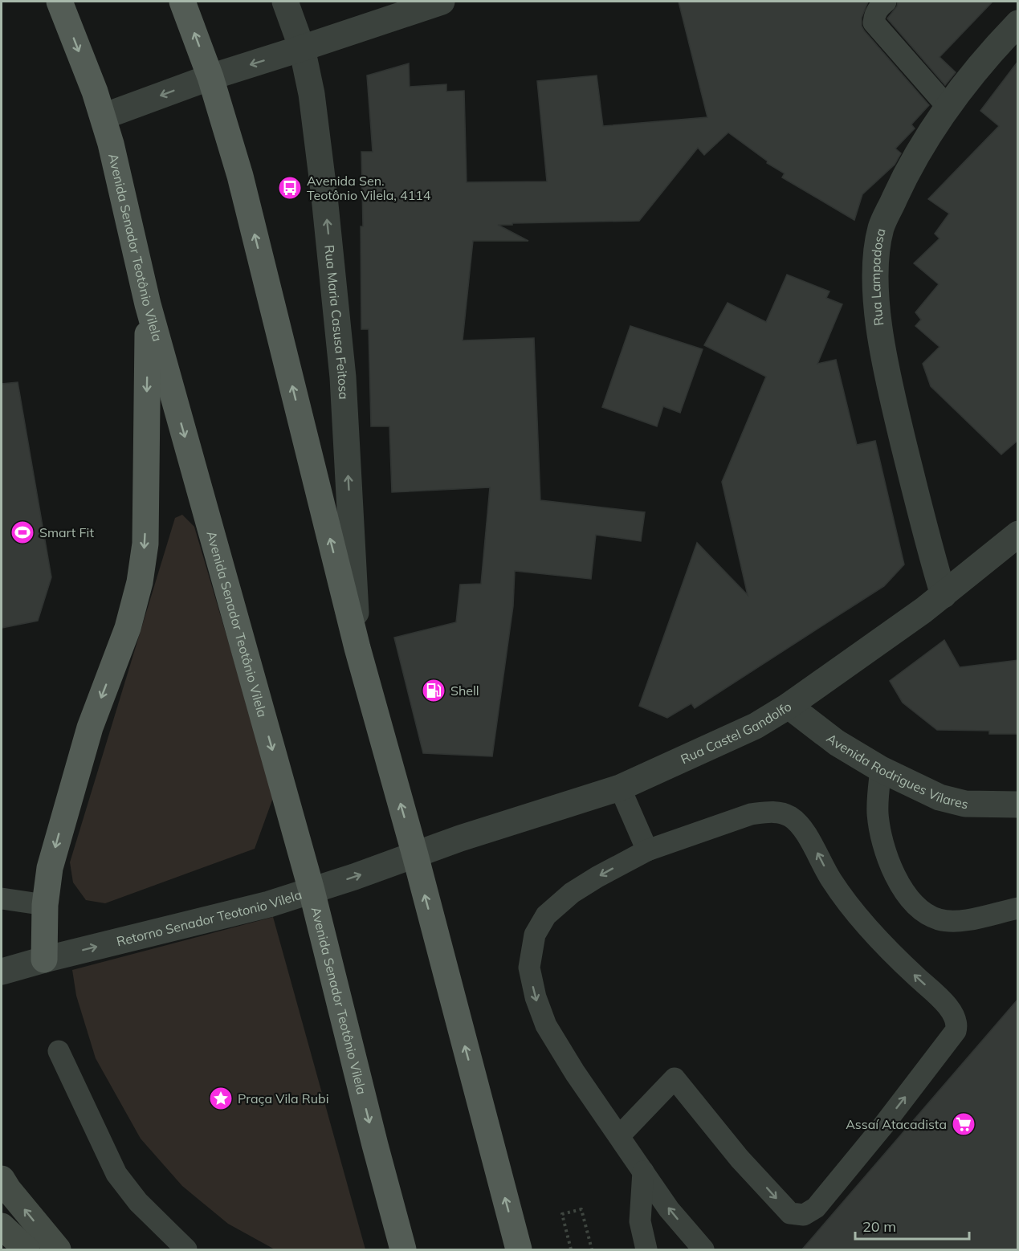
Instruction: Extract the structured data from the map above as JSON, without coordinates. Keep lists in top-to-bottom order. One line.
{"streets":{"main road":["Avenida Senador Teotônio Vilela"],"street":["Rua Lampadosa","Rua Maria Casusa Feitosa","Rua Castel Gandolfo","Avenida Rodrigues Vilares","Retorno Senador Teotonio Vilela"]},"crossings":[["Avenida Senador Teotônio Vilela","Retorno Senador Teotonio Vilela"],["Rua Lampadosa","Rua Castel Gandolfo"],["Rua Castel Gandolfo","Avenida Rodrigues Vilares"],["Rua Castel Gandolfo","Retorno Senador Teotonio Vilela"]],"one_way":["Rua Maria Casusa Feitosa","Retorno Senador Teotonio Vilela"],"places":{"bus stop":["Avenida Sen. Teotônio Vilela, 4114"],"sports":["Smart Fit"],"fuel station":["Shell"],"place":["Praça Vila Rubi"],"supermarket":["Assaí Atacadista"]},"scale_bar":"20 m"}
